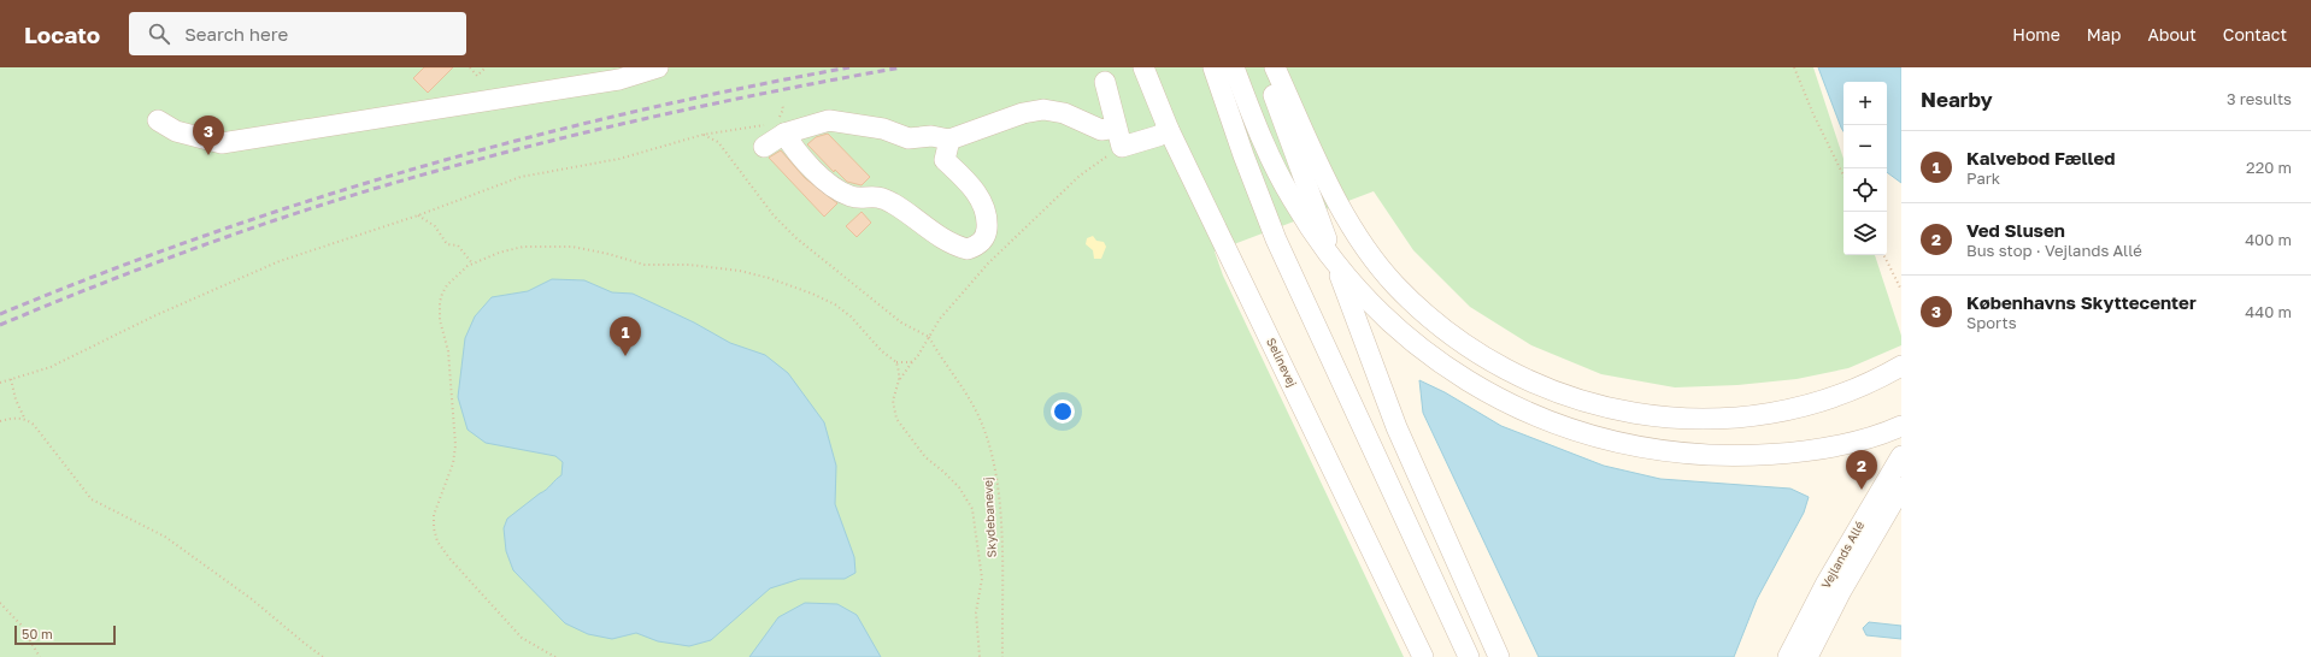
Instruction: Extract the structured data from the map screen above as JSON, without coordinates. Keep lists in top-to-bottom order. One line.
{"streets":{"street":["Selinevej","Vejlands Allé"],"path":["Skydebanevej"]},"scale_bar":"50 m","page":{"header":"Locato","search":"Search here","nav":["Home","Map","About","Contact"],"heading":["Nearby","3 results"],"map_buttons":["+","−"],"pins":["3","1","2"],"list":[{"mark":"1","name":"Kalvebod Fælled","note":"Park","value":"220 m"},{"mark":"2","name":"Ved Slusen","note":"Bus stop · Vejlands Allé","value":"400 m"},{"mark":"3","name":"Københavns Skyttecenter","note":"Sports","value":"440 m"}],"scale":"50 m"}}
